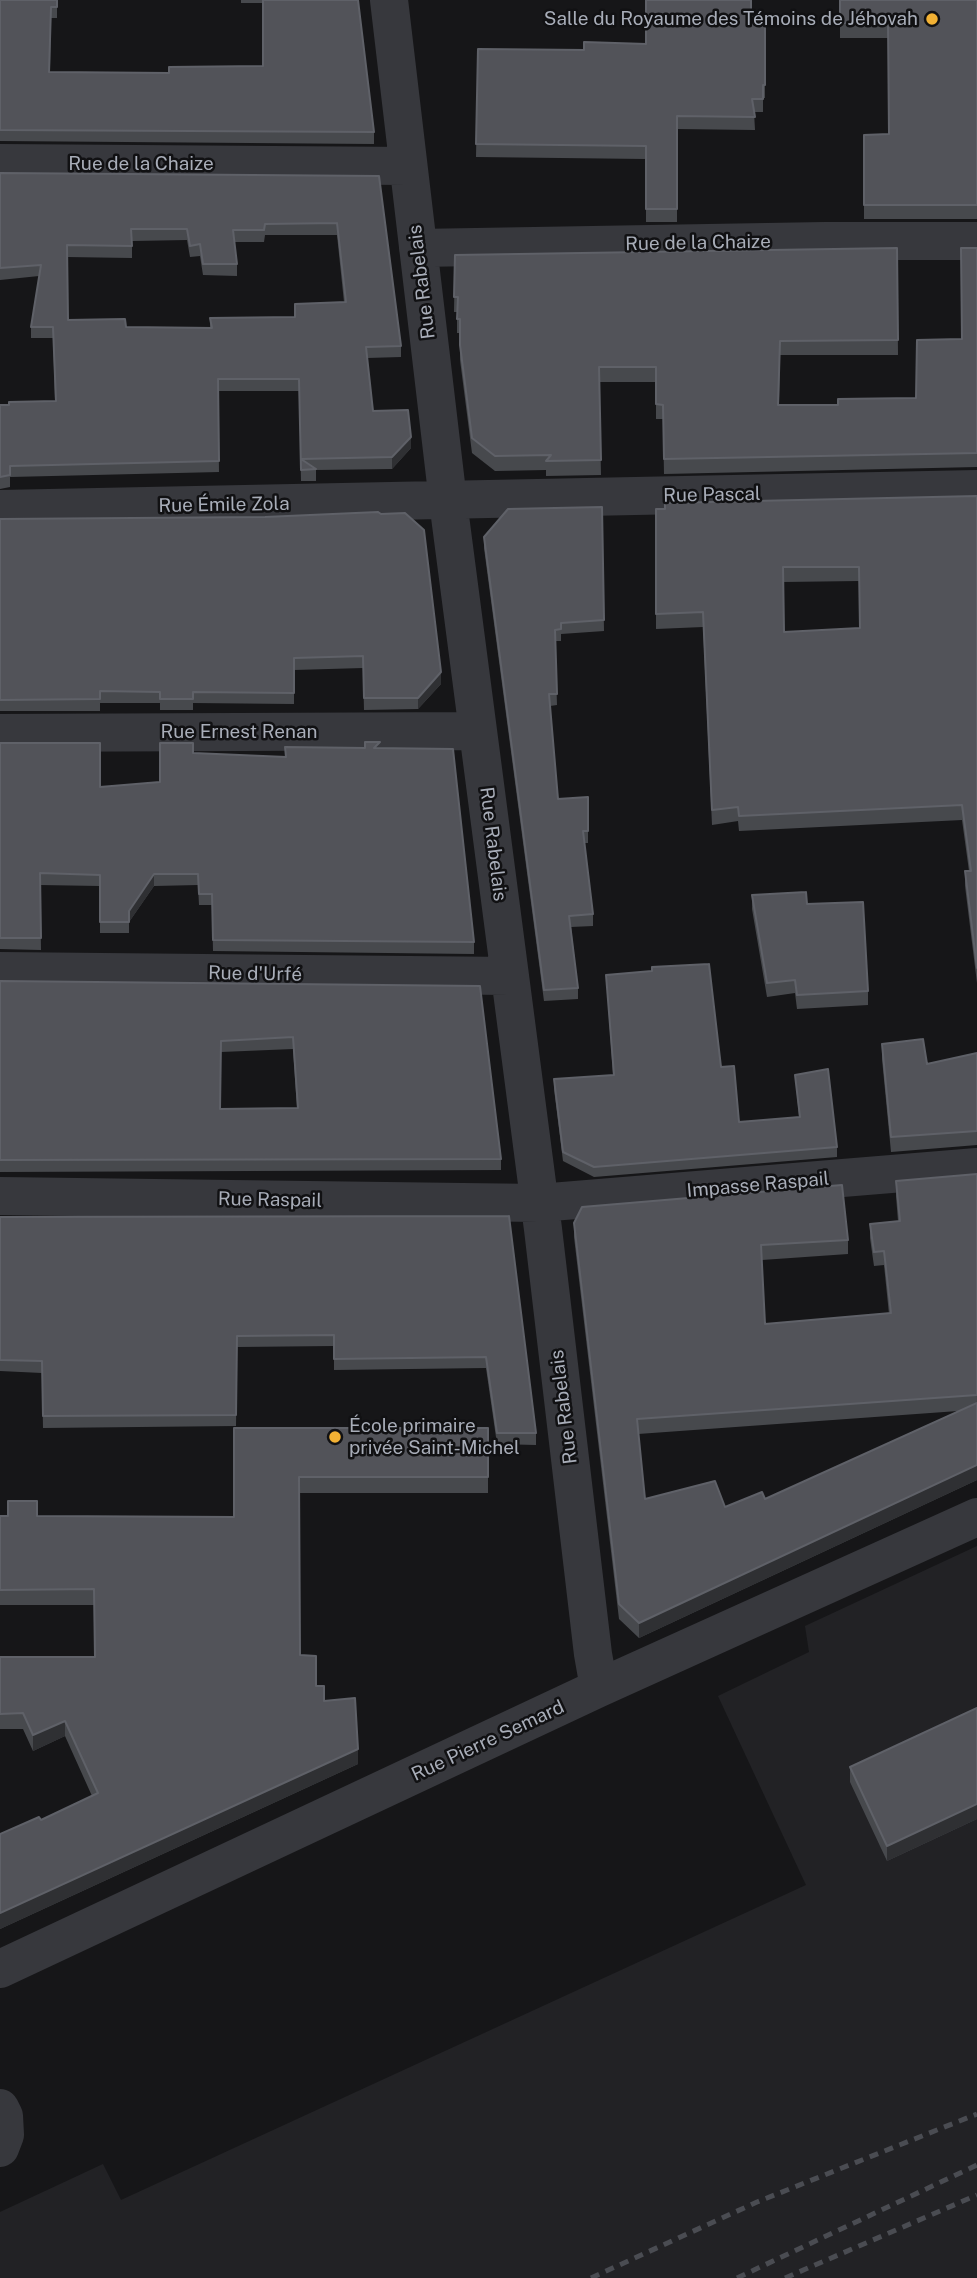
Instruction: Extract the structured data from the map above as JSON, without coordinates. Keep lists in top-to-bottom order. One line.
{"streets":{"street":["Rue de la Chaize","Rue Rabelais","Rue Pascal","Rue Émile Zola","Rue Ernest Renan","Rue d'Urfé","Impasse Raspail","Rue Raspail","Rue Pierre Semard"]},"crossings":[["Rue de la Chaize","Rue Rabelais"],["Rue Rabelais","Rue Pascal"],["Rue Rabelais","Rue Émile Zola"],["Rue Rabelais","Rue Ernest Renan"],["Rue Rabelais","Rue d'Urfé"],["Rue Rabelais","Impasse Raspail"],["Rue Rabelais","Rue Raspail"],["Rue Rabelais","Rue Pierre Semard"],["Rue Pascal","Rue Émile Zola"],["Impasse Raspail","Rue Raspail"]],"places":["Salle du Royaume des Témoins de Jéhovah","École primaire privée Saint-Michel"]}
